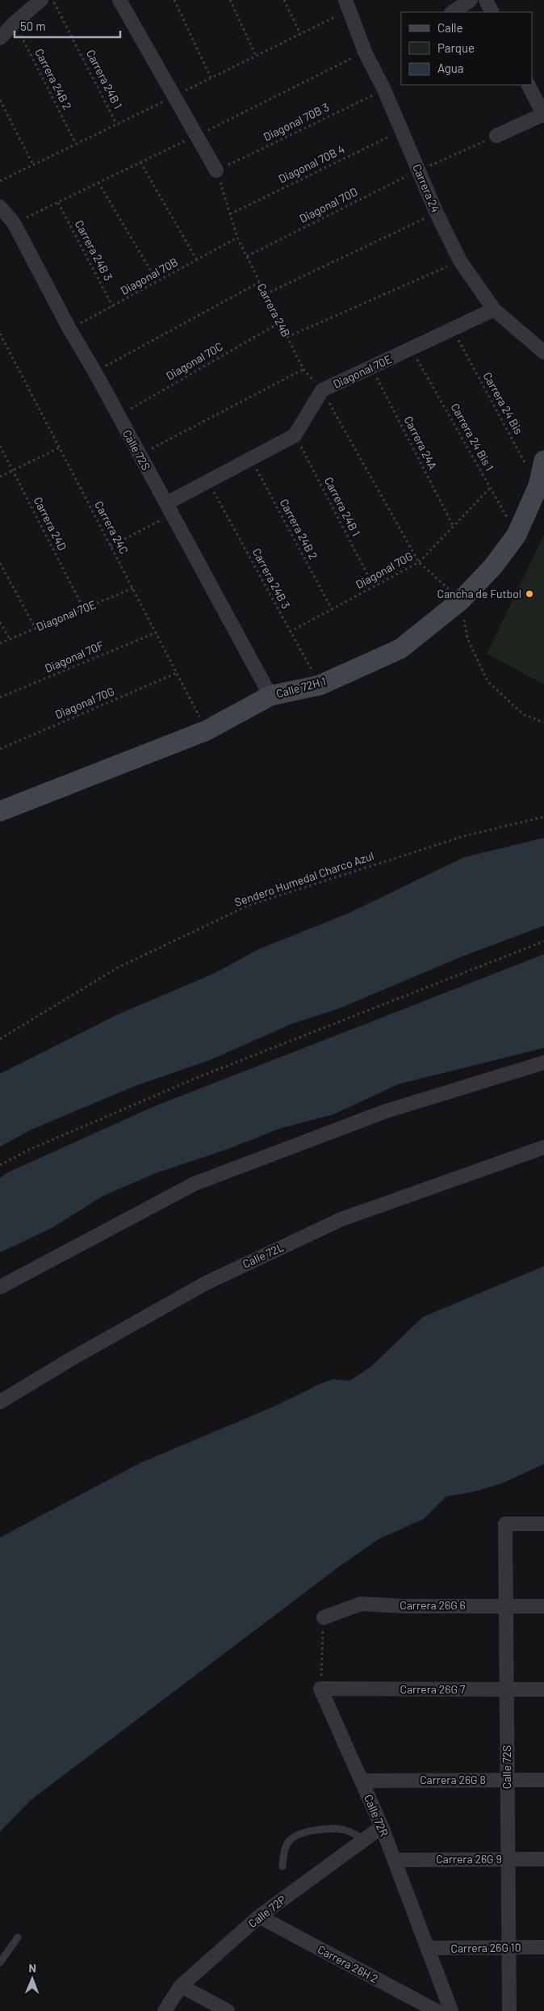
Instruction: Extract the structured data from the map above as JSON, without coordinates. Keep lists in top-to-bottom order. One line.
{"streets":{"street":["Carrera 24","Diagonal 70E","Calle 72S","Calle 72H 1","Calle 72L","Carrera 26G 6","Carrera 26G 7","Carrera 26G 8","Calle 72R","Carrera 26G 9","Calle 72P","Carrera 26G 10","Carrera 26H 2"],"path":["Carrera 24B 2","Carrera 24B 1","Diagonal 70B 3","Diagonal 70B 4","Diagonal 70D","Carrera 24B 3","Diagonal 70B","Carrera 24B","Diagonal 70C","Carrera 24 Bis","Carrera 24 Bis 1","Carrera 24A","Carrera 24D","Carrera 24C","Diagonal 70G","Diagonal 70F","Sendero Humedal Charco Azul"]},"crossings":[["Carrera 24B 2","Diagonal 70G"],["Carrera 24B 1","Diagonal 70E"],["Carrera 24B 1","Diagonal 70G"],["Diagonal 70B 3","Carrera 24"],["Diagonal 70B 3","Carrera 24B"],["Diagonal 70B 4","Carrera 24"],["Diagonal 70B 4","Carrera 24B"],["Carrera 24","Diagonal 70D"],["Carrera 24","Diagonal 70E"],["Diagonal 70D","Carrera 24B"],["Carrera 24B 3","Diagonal 70B"],["Carrera 24B 3","Diagonal 70G"],["Carrera 24B 3","Calle 72H 1"],["Diagonal 70B","Carrera 24B"],["Diagonal 70B","Calle 72S"],["Carrera 24B","Diagonal 70C"],["Carrera 24B","Diagonal 70E"],["Carrera 24B","Diagonal 70G"],["Carrera 24B","Calle 72H 1"],["Diagonal 70C","Calle 72S"],["Diagonal 70E","Carrera 24 Bis"],["Diagonal 70E","Carrera 24 Bis 1"],["Diagonal 70E","Carrera 24A"],["Diagonal 70E","Carrera 24D"],["Diagonal 70E","Carrera 24C"],["Carrera 24 Bis","Calle 72H 1"],["Carrera 24 Bis 1","Diagonal 70G"],["Carrera 24 Bis 1","Calle 72H 1"],["Carrera 24A","Diagonal 70G"],["Calle 72S","Calle 72H 1"],["Calle 72S","Carrera 26G 6"],["Calle 72S","Carrera 26G 7"],["Calle 72S","Carrera 26G 8"],["Calle 72S","Carrera 26G 9"],["Calle 72S","Carrera 26G 10"],["Carrera 24C","Diagonal 70G"],["Carrera 24C","Diagonal 70F"],["Carrera 24C","Calle 72H 1"],["Carrera 26G 7","Calle 72R"],["Carrera 26G 8","Calle 72R"],["Calle 72R","Carrera 26G 9"],["Calle 72R","Calle 72P"],["Calle 72R","Carrera 26G 10"],["Calle 72P","Carrera 26H 2"]],"places":["Cancha de Futbol"],"legend":["Calle","Parque","Agua"],"scale_bar":"50 m","north":"top"}
